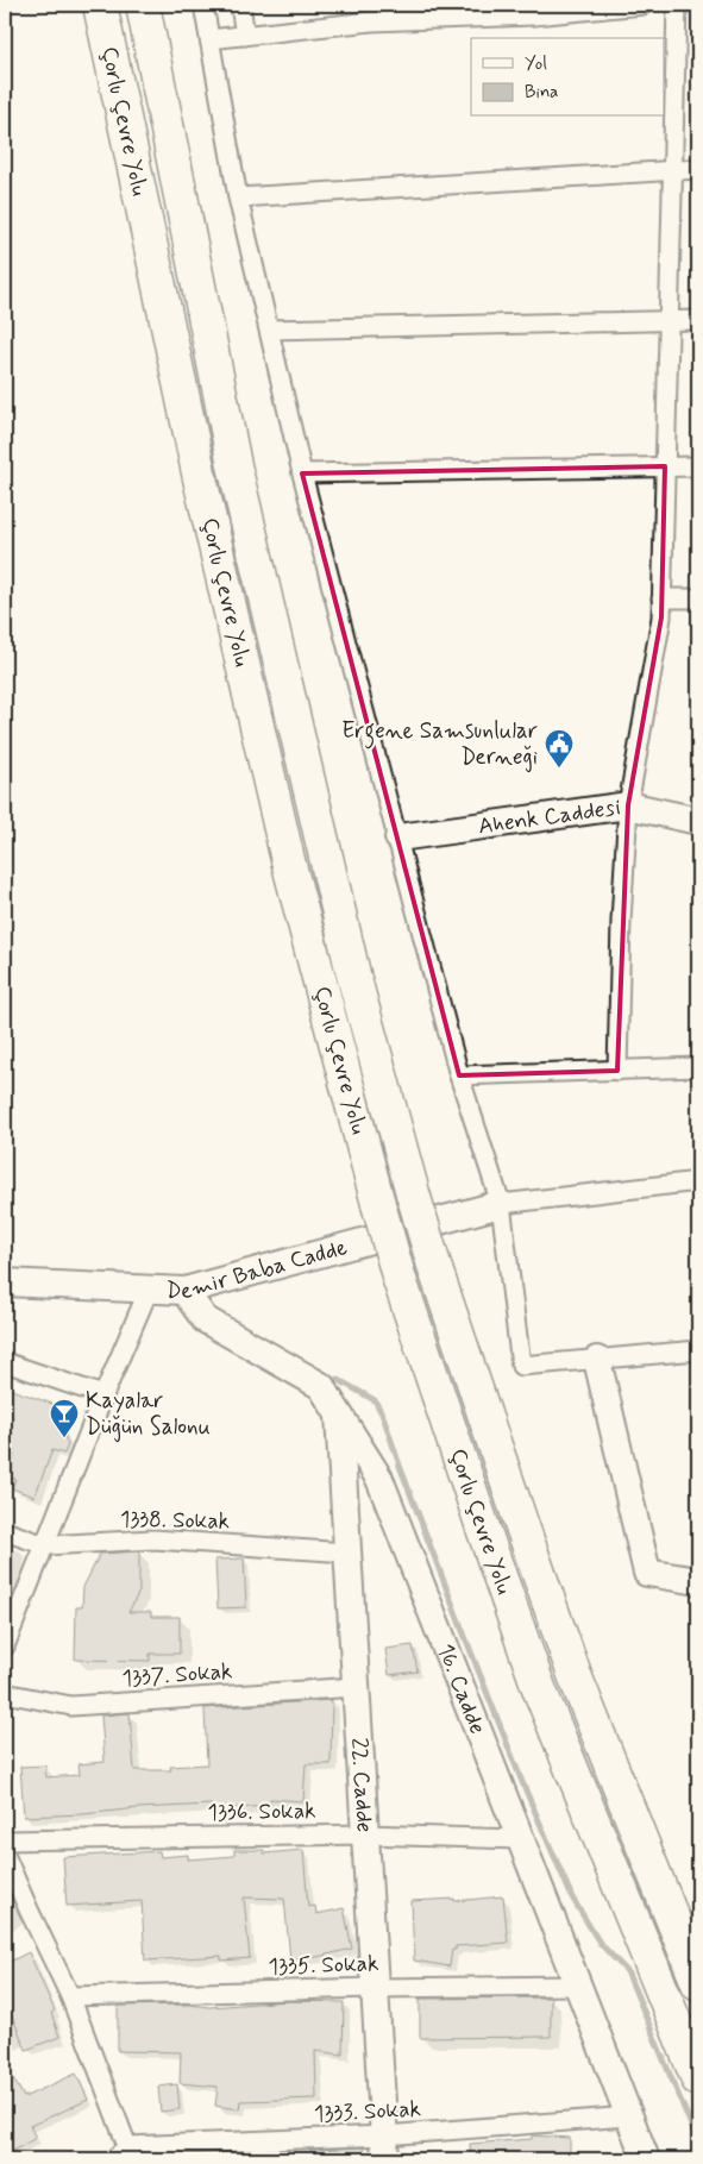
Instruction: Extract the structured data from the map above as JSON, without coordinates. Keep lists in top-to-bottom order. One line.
{"streets":{"highway":["Çorlu Çevre Yolu"],"street":["Ahenk Caddesi","Demir Baba Cadde","1338. Sokak","1337. Sokak","16. Cadde","22. Cadde","1336. Sokak","1335. Sokak","1333. Sokak"]},"crossings":[["Demir Baba Cadde","16. Cadde"],["1338. Sokak","22. Cadde"],["1337. Sokak","22. Cadde"],["16. Cadde","22. Cadde"],["16. Cadde","1336. Sokak"],["16. Cadde","1335. Sokak"],["16. Cadde","1333. Sokak"],["22. Cadde","1336. Sokak"],["22. Cadde","1335. Sokak"],["22. Cadde","1333. Sokak"]],"places":{"public building":["Ergene Samsunlular Derneği"],"bar":["Kayalar Düğün Salonu"]},"legend":["Yol","Bina"]}
